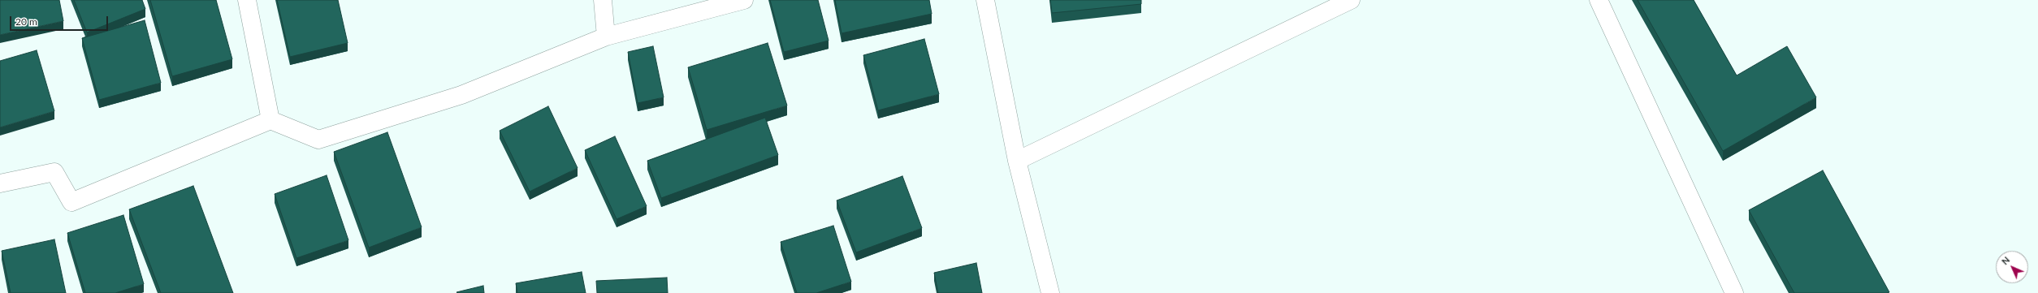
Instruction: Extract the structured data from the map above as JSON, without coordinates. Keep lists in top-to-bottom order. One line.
{"scale_bar":"20 m","north":"top left"}
